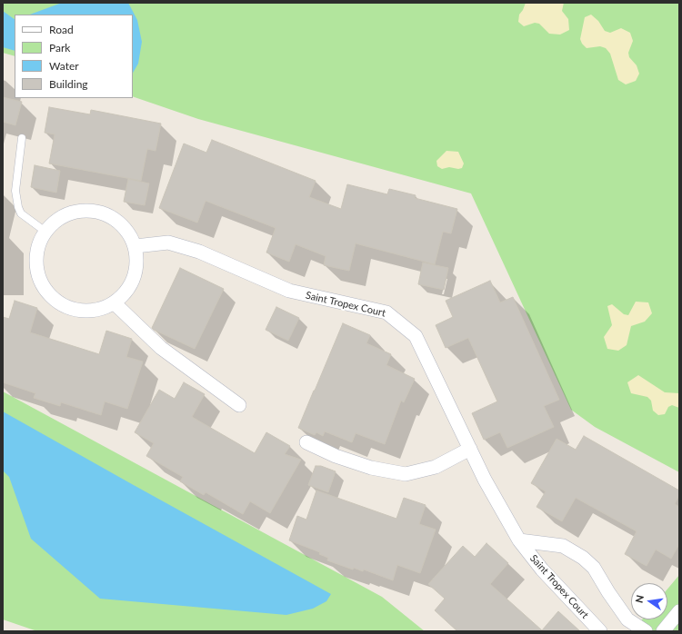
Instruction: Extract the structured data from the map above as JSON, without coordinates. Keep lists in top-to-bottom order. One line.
{"streets":{"street":["Saint Tropex Court"]},"legend":["Road","Park","Water","Building"],"north":"left"}
